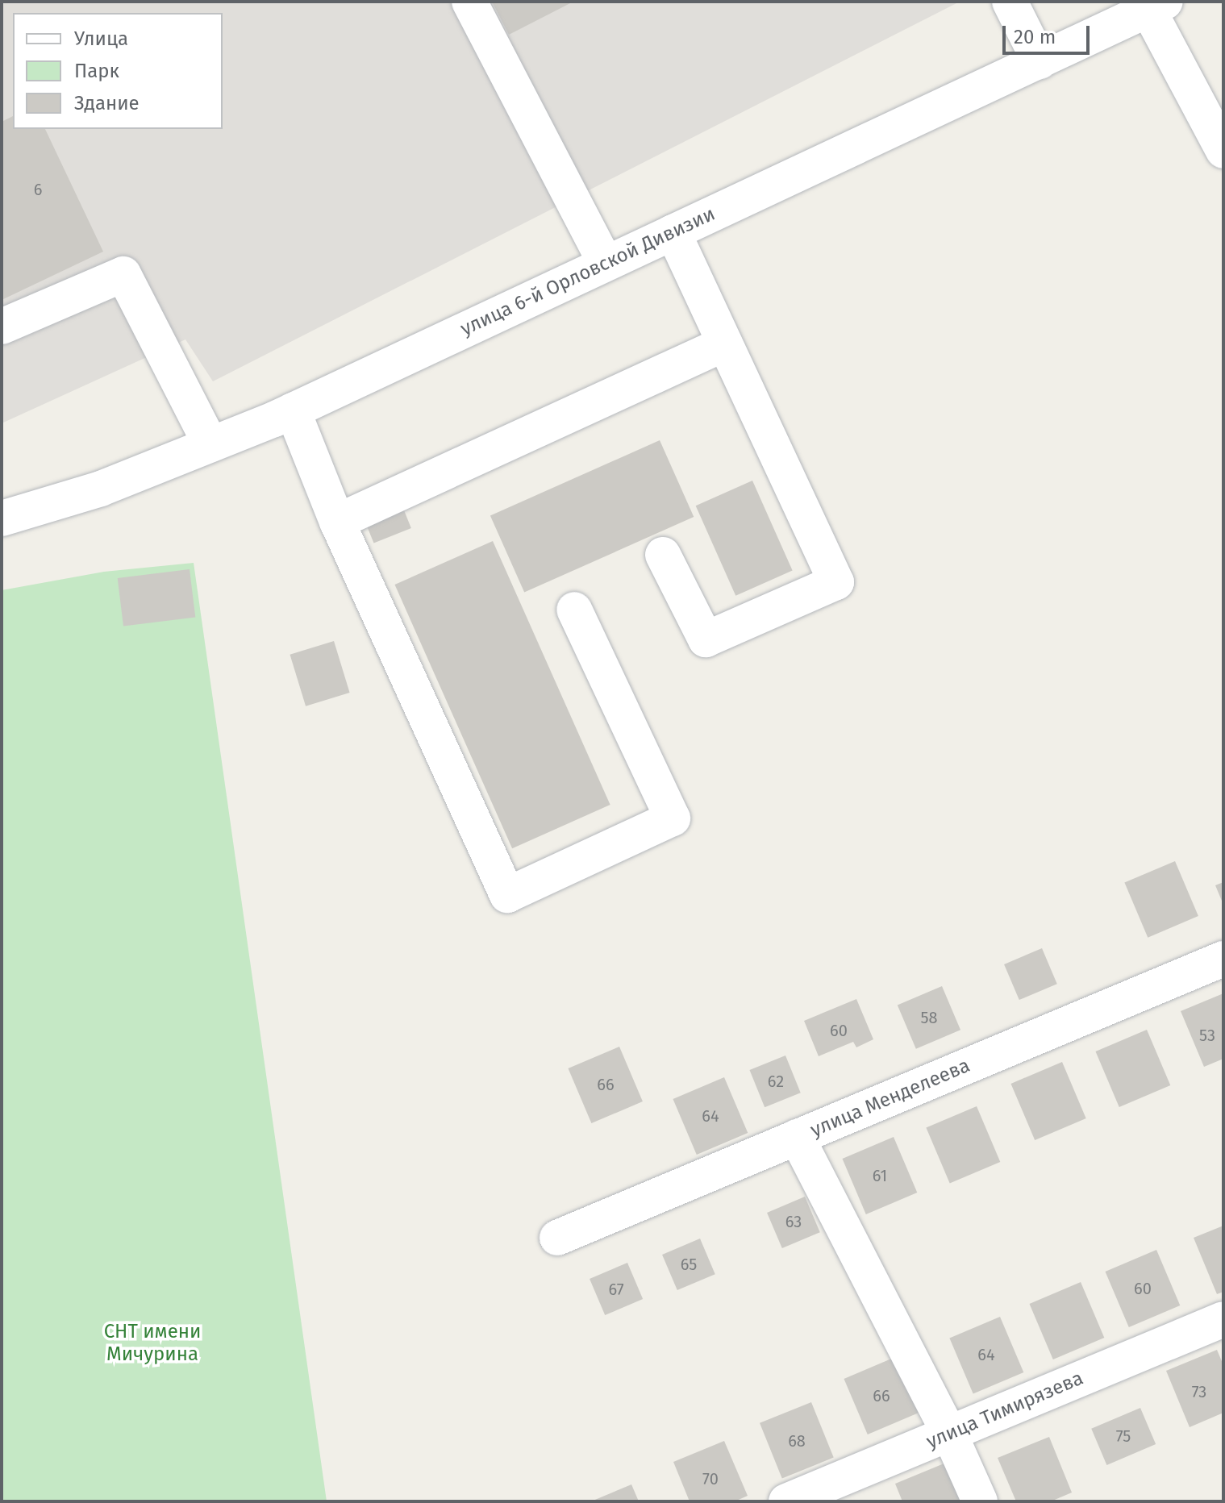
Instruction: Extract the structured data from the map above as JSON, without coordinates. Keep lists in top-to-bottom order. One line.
{"streets":{"street":["улица 6-й Орловской Дивизии","улица Менделеева","улица Тимирязева"]},"parks":["СНТ имени Мичурина"],"house_numbers":["6","58","60","53","62","66","64","61","63","65","60","67","64","73","66","75","68","70"],"legend":["Улица","Парк","Здание"],"scale_bar":"20 m"}
